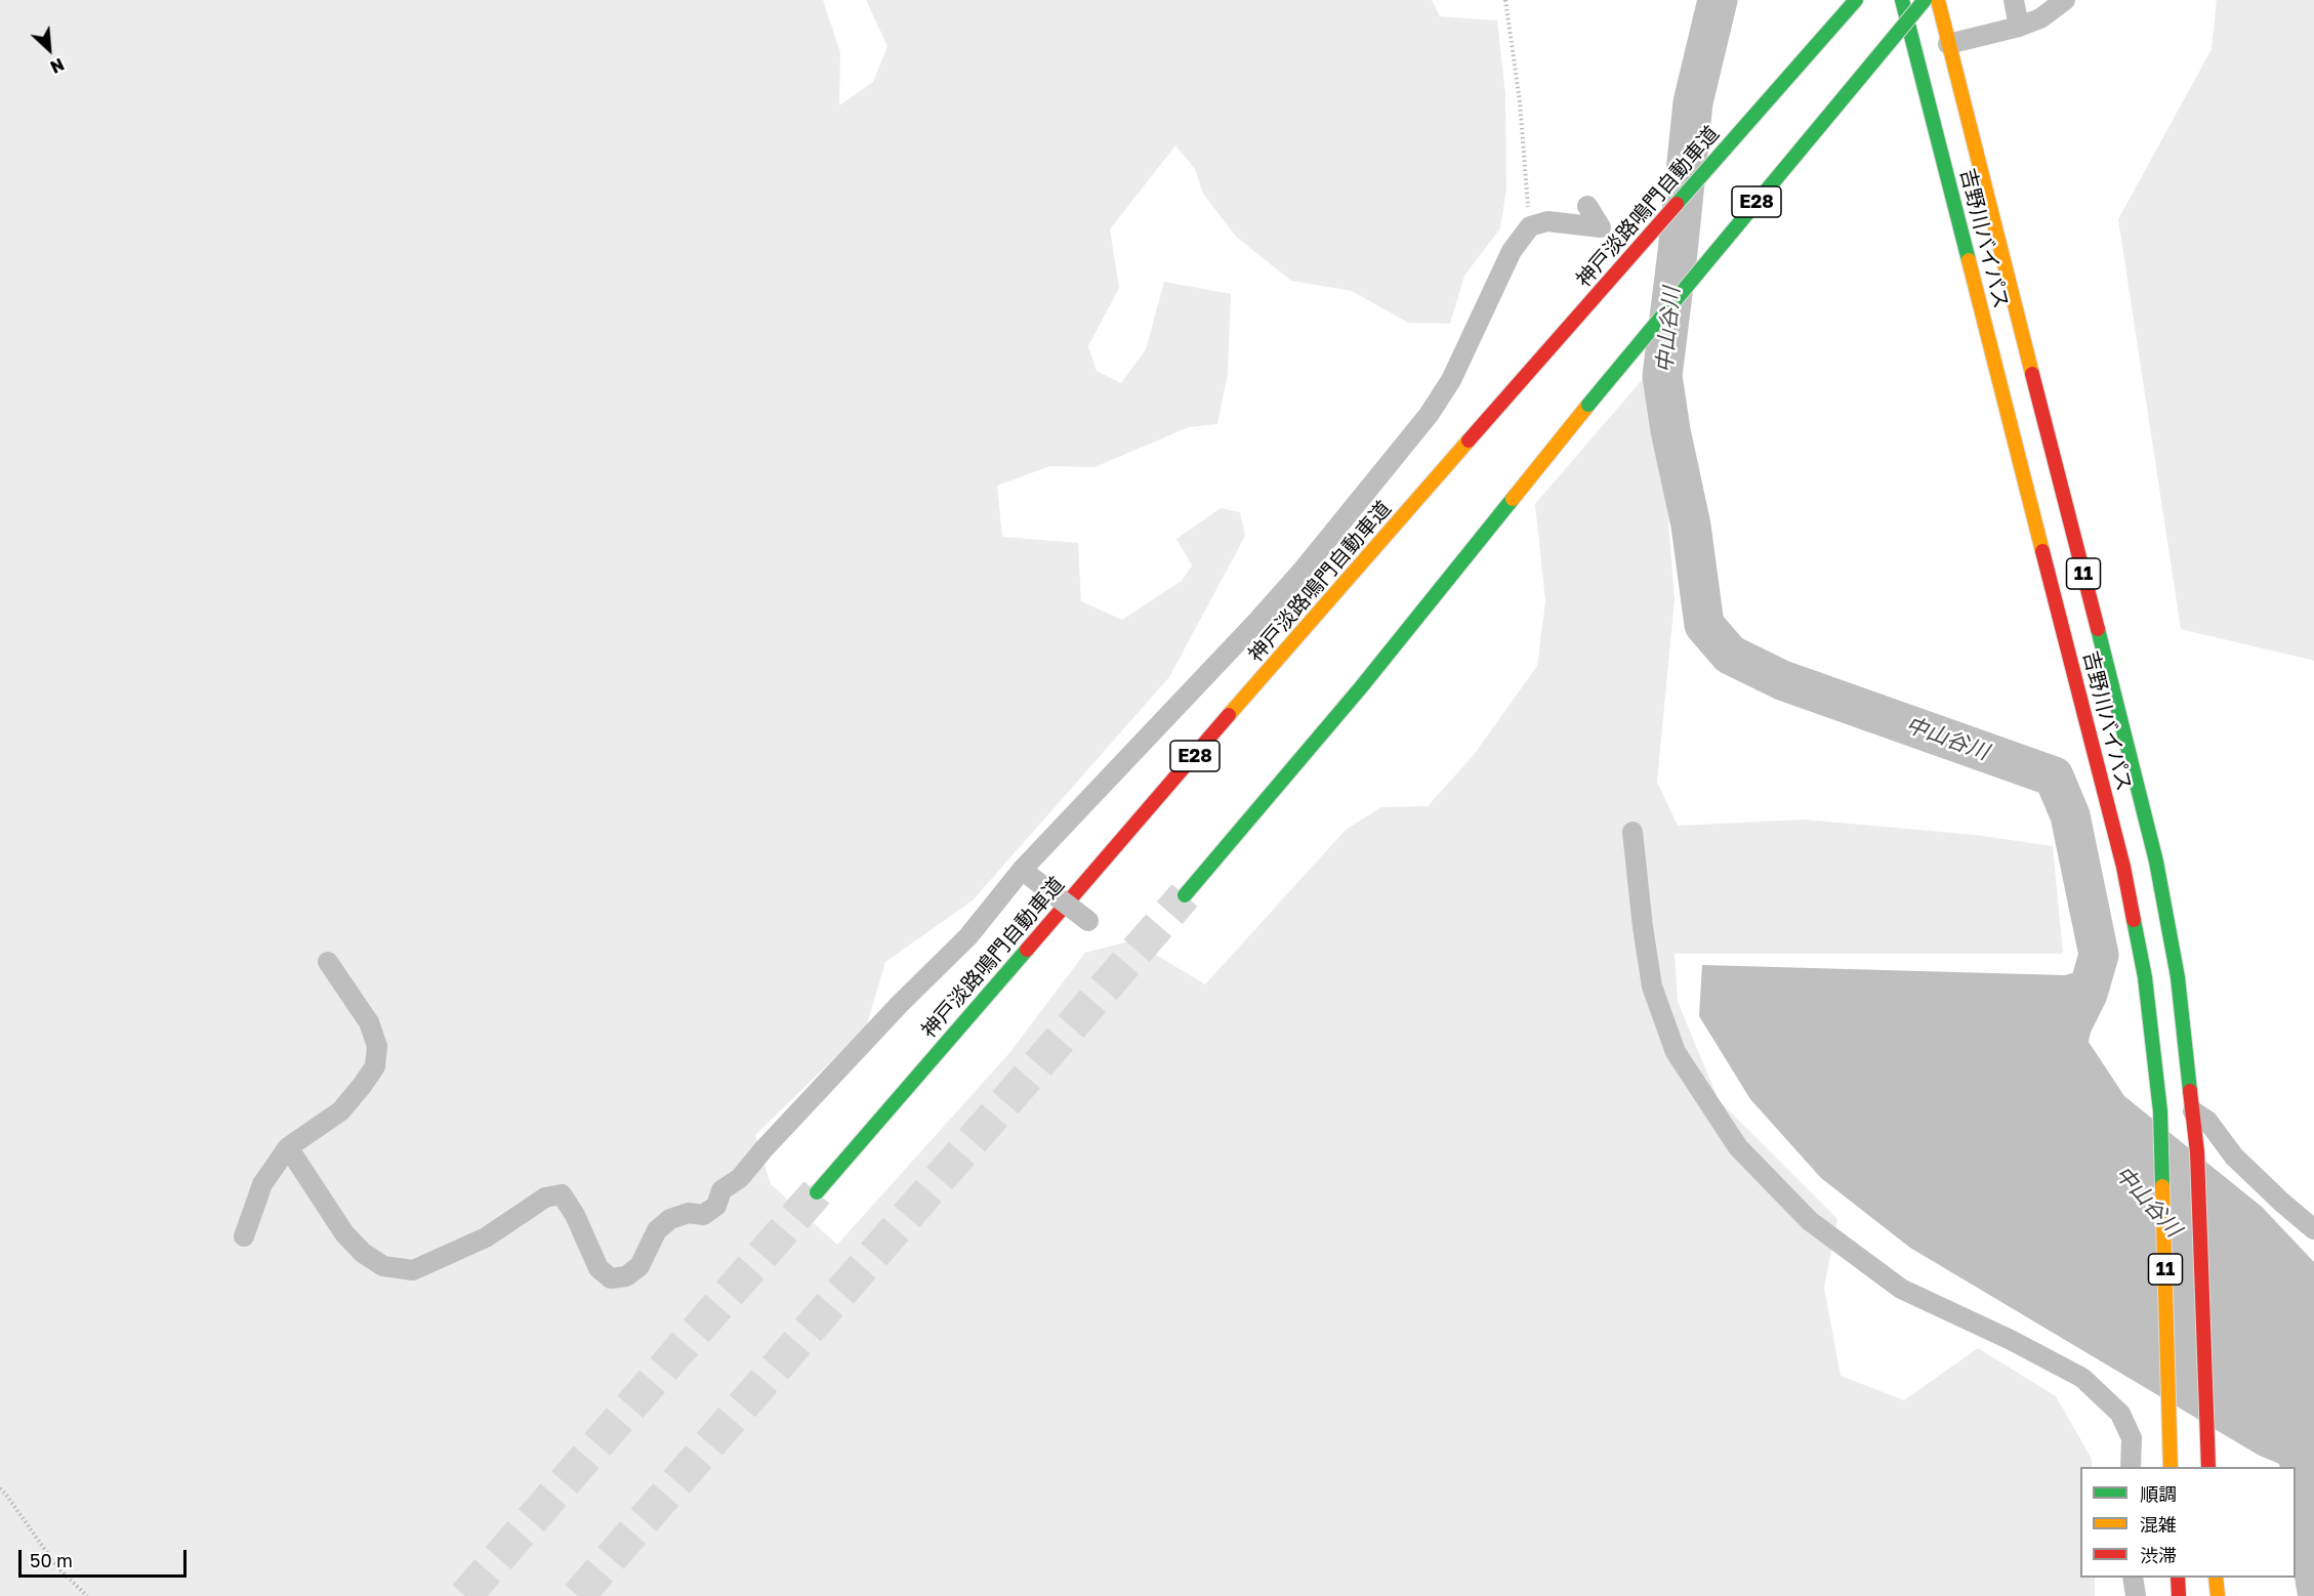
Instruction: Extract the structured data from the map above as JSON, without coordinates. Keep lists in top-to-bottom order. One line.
{"streets":{"highway":["E28","神戸淡路鳴門自動車道","吉野川バイパス","11"]},"water":["中山谷川"],"legend":["順調","混雑","渋滞"],"scale_bar":"50 m","north":"bottom right"}
